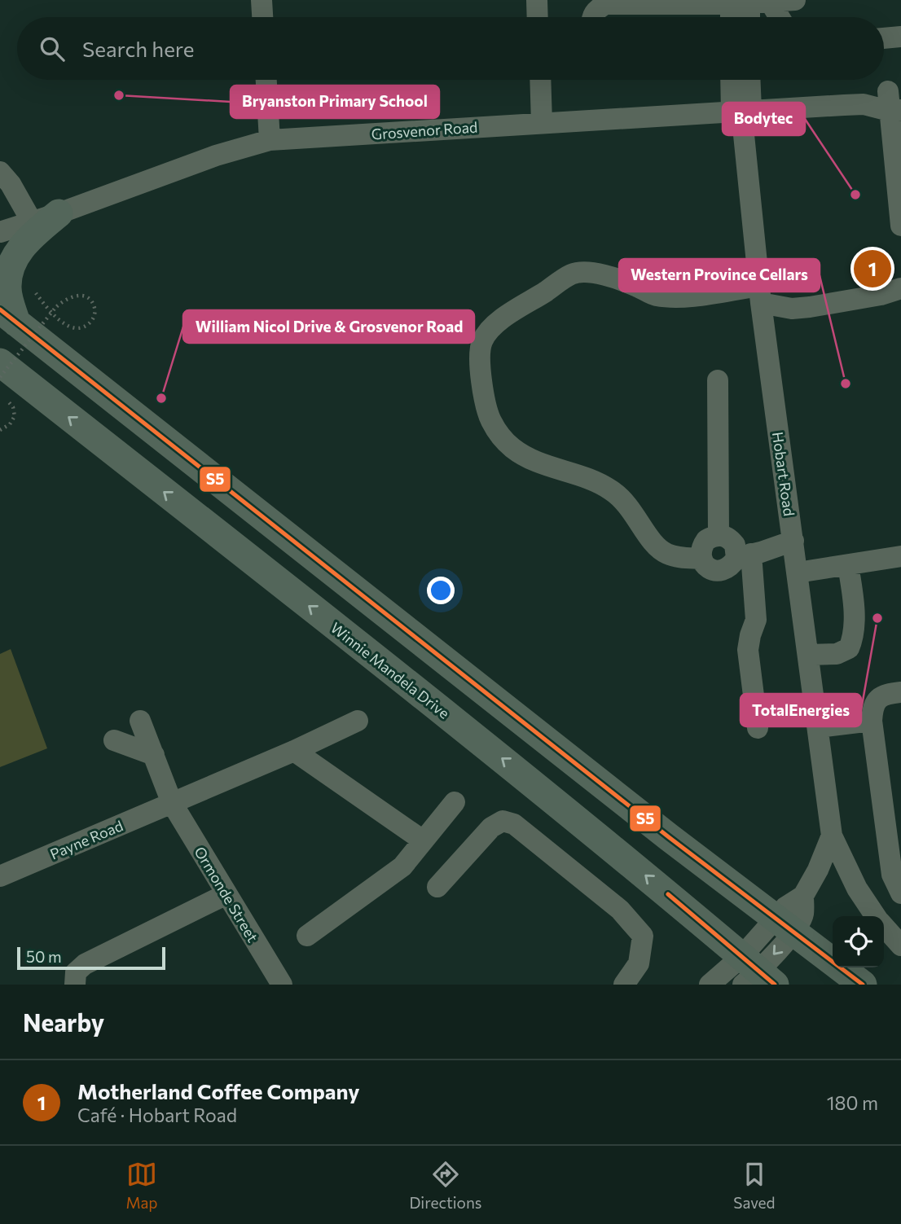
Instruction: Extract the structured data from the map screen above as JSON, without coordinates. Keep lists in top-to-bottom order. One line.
{"streets":{"main road":["Winnie Mandela Drive"],"street":["Grosvenor Road","Hobart Road","Payne Road","Ormonde Street"]},"crossings":[["Grosvenor Road","Hobart Road"],["Hobart Road","Winnie Mandela Drive"],["Payne Road","Ormonde Street"]],"places":["Bryanston Primary School","Bodytec","Western Province Cellars","William Nicol Drive & Grosvenor Road","TotalEnergies"],"lines":["transit line S5"],"scale_bar":"50 m","page":{"search":"Search here","pins":"1","scale":"50 m","heading":"Nearby","list":[{"mark":"1","name":"Motherland Coffee Company","note":"Café · Hobart Road","value":"180 m"}],"nav":["Map","Directions","Saved"]}}
